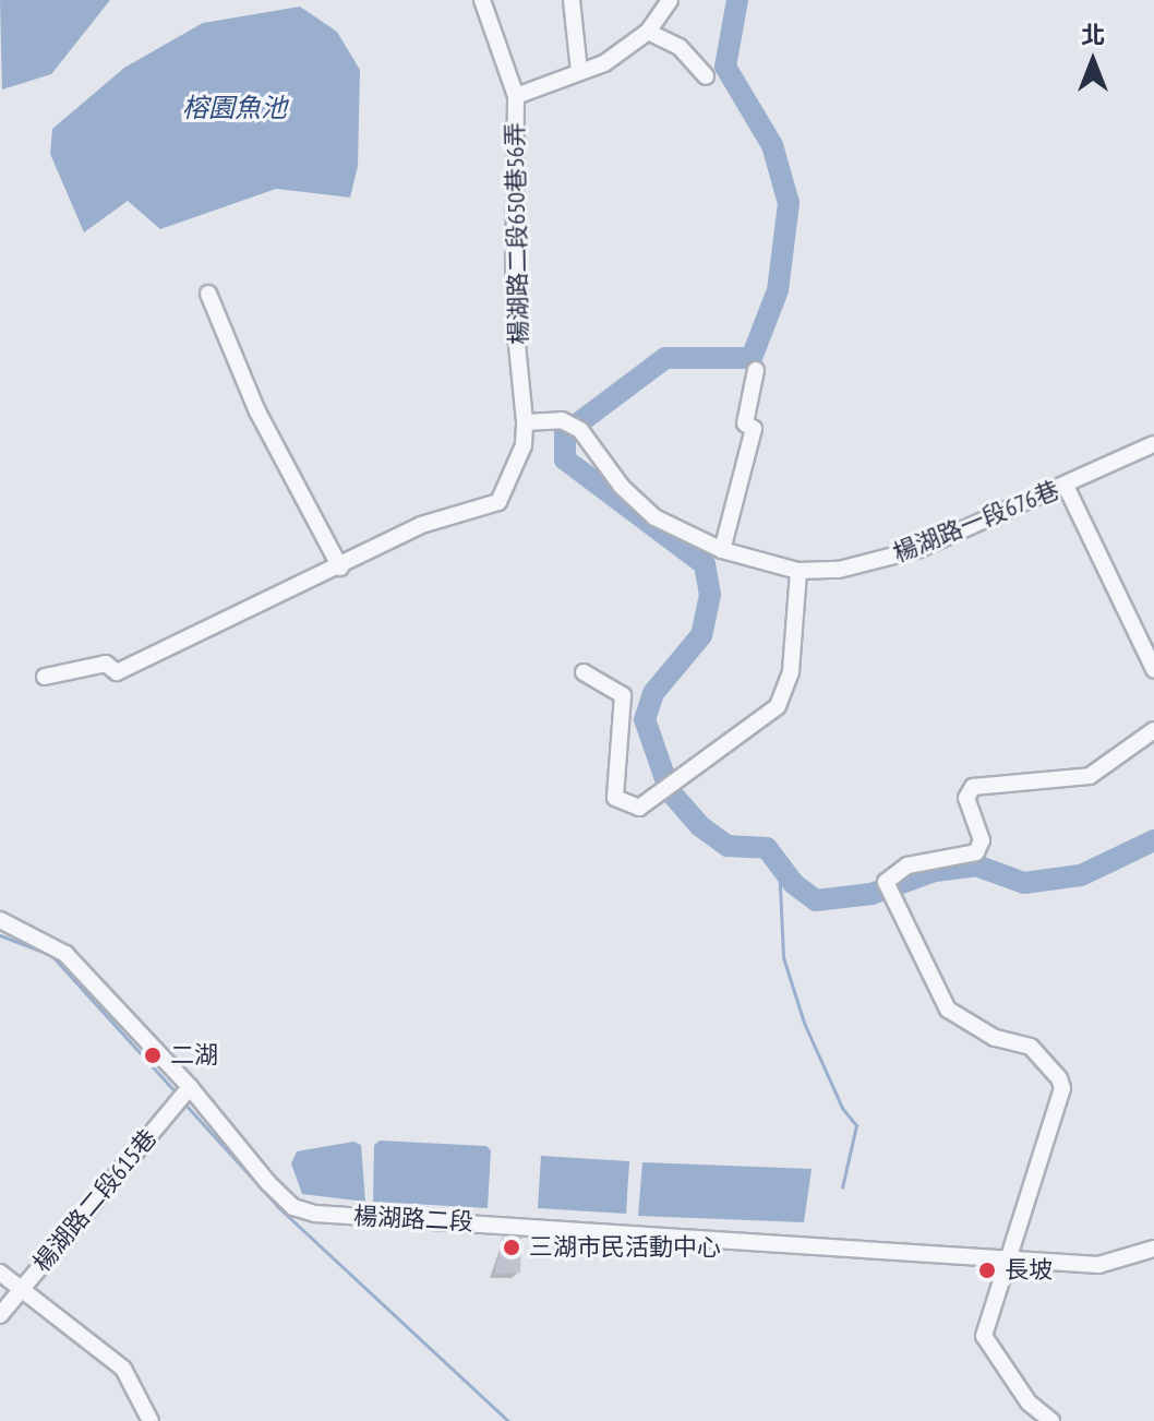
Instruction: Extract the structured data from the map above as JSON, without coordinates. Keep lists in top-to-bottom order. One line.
{"streets":{"street":["楊湖路二段650巷56弄","楊湖路一段676巷","楊湖路二段615巷","楊湖路二段"]},"crossings":[["楊湖路二段650巷56弄","楊湖路一段676巷"],["楊湖路二段615巷","楊湖路二段"]],"water":["榕園魚池"],"places":["二湖","三湖市民活動中心","長坡"],"north":"top"}
